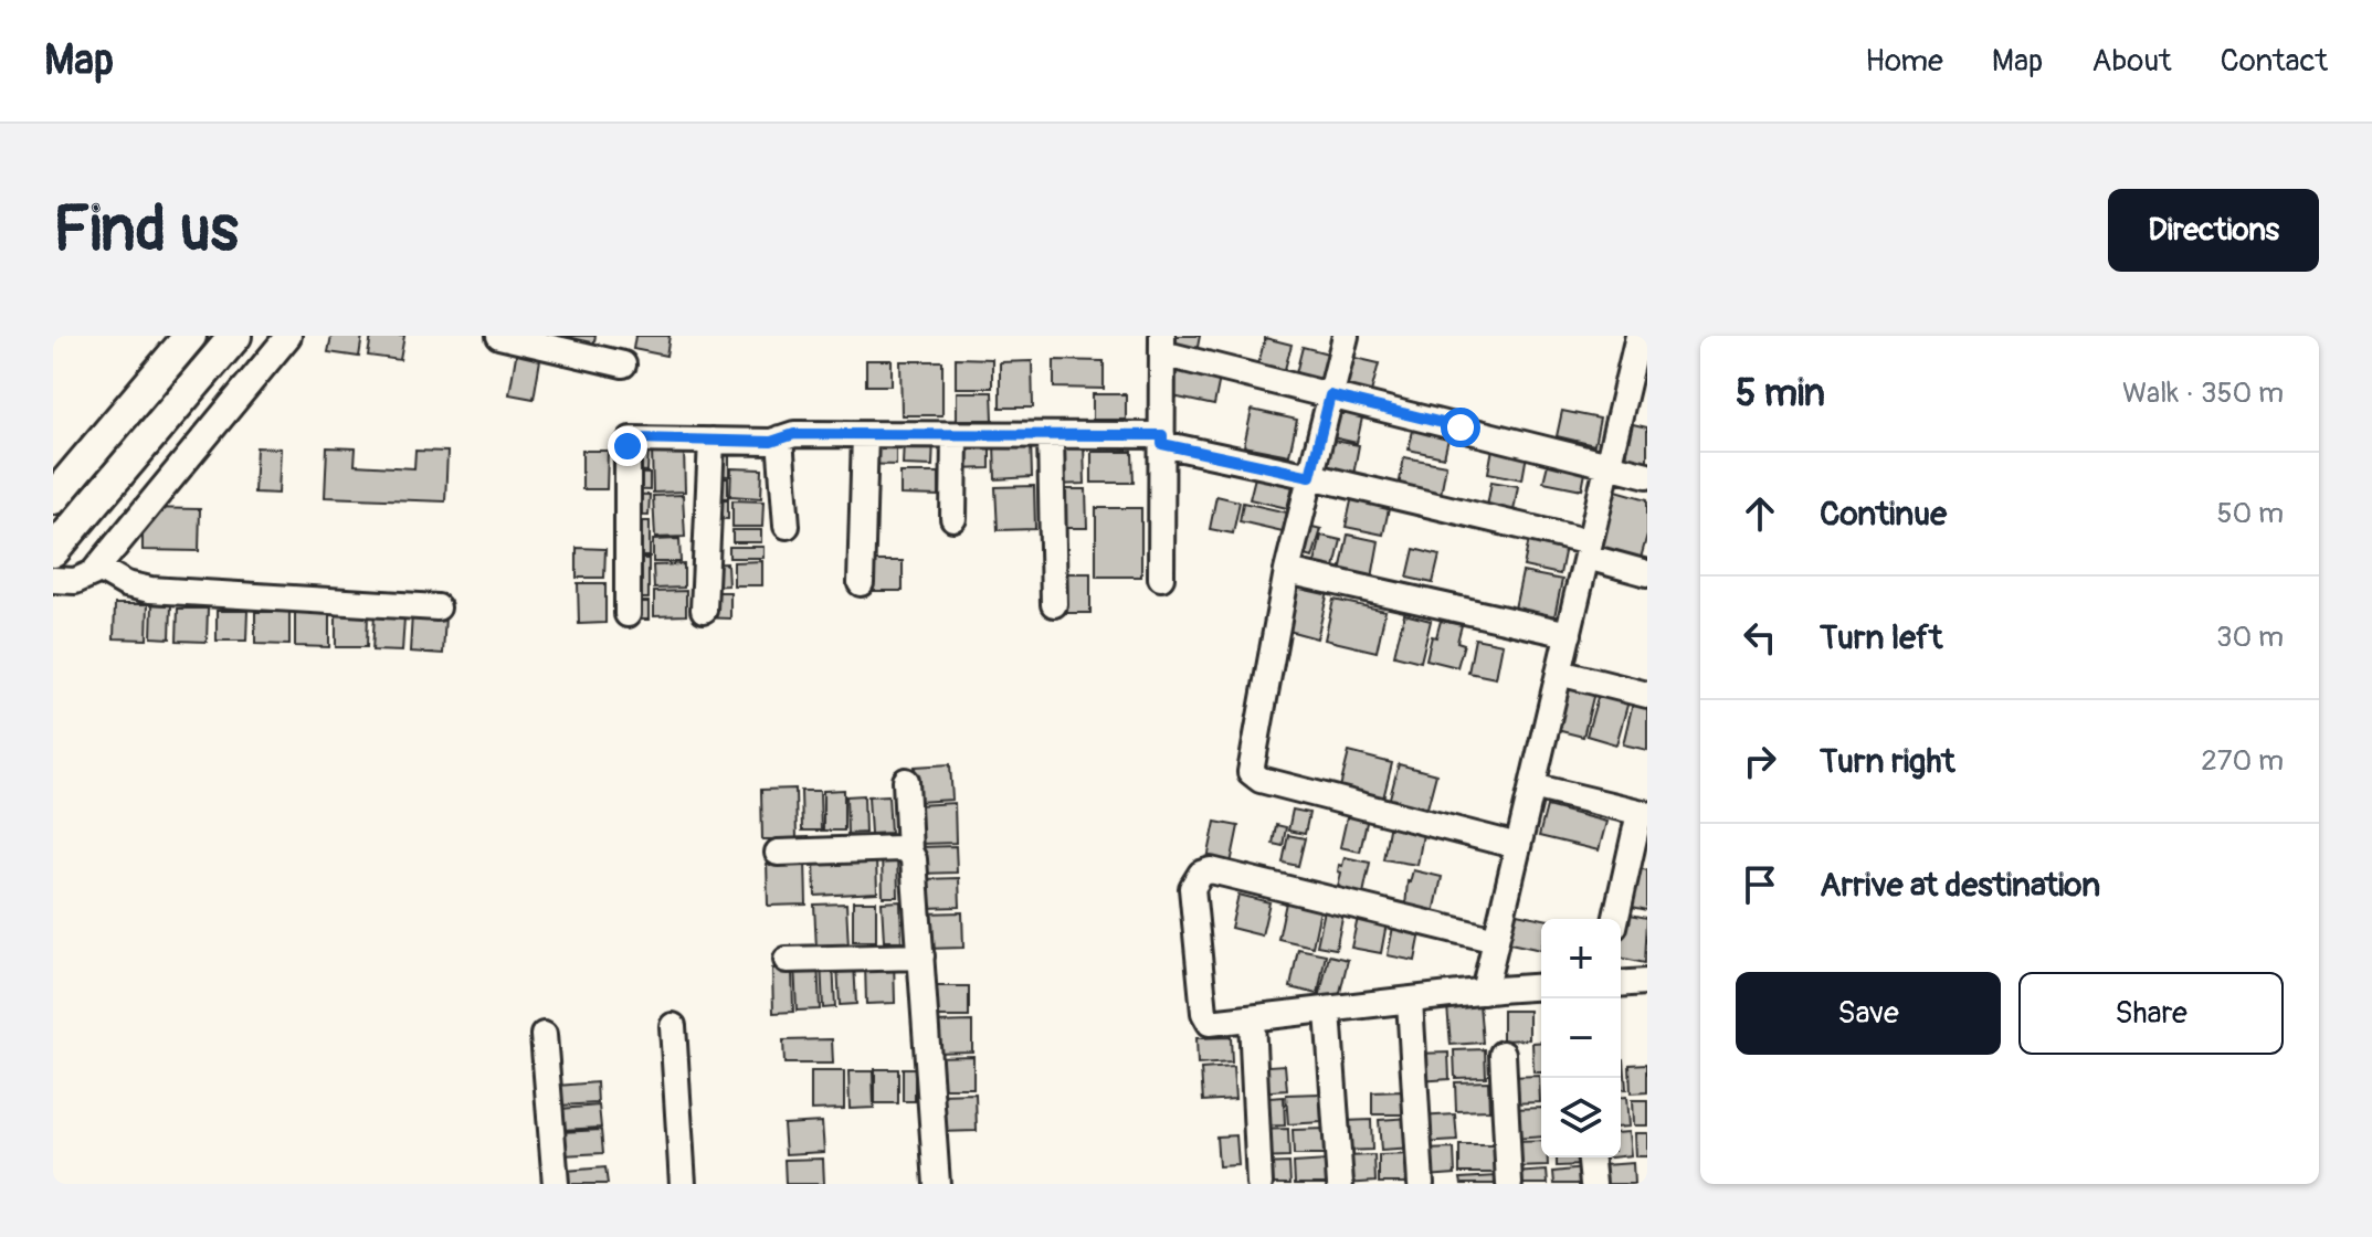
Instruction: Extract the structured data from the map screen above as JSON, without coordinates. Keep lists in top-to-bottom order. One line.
{"page":{"header":"Map","nav":["Home","Map","About","Contact"],"buttons":["Directions",["Save","Share"]],"title":"Find us","heading":["5 min","Walk · 350 m"],"list":[["Continue","50 m"],["Turn left","30 m"],["Turn right","270 m"],"Arrive at destination"],"map_buttons":["+","−"]}}
